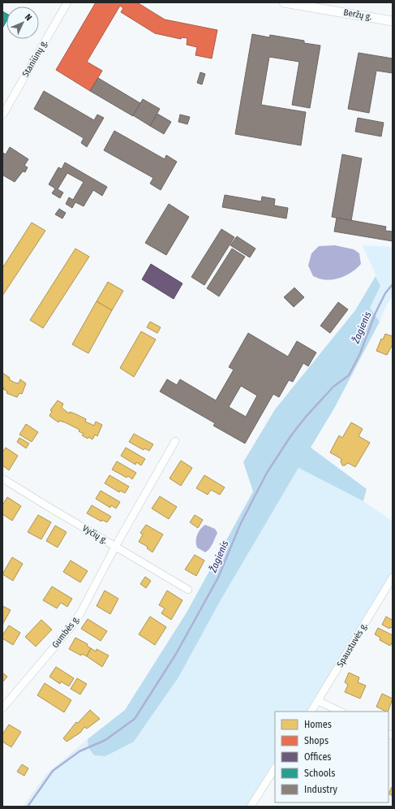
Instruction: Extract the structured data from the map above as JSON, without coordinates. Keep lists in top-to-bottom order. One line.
{"streets":{"main road":["Beržų g."],"street":["Staniūnų g.","Vyčių g.","Gumbės g.","Spaustuvės g."]},"crossings":[["Vyčių g.","Gumbės g."]],"water":["Žagienis"],"legend":["Homes","Shops","Offices","Schools","Industry"],"north":"top right"}
